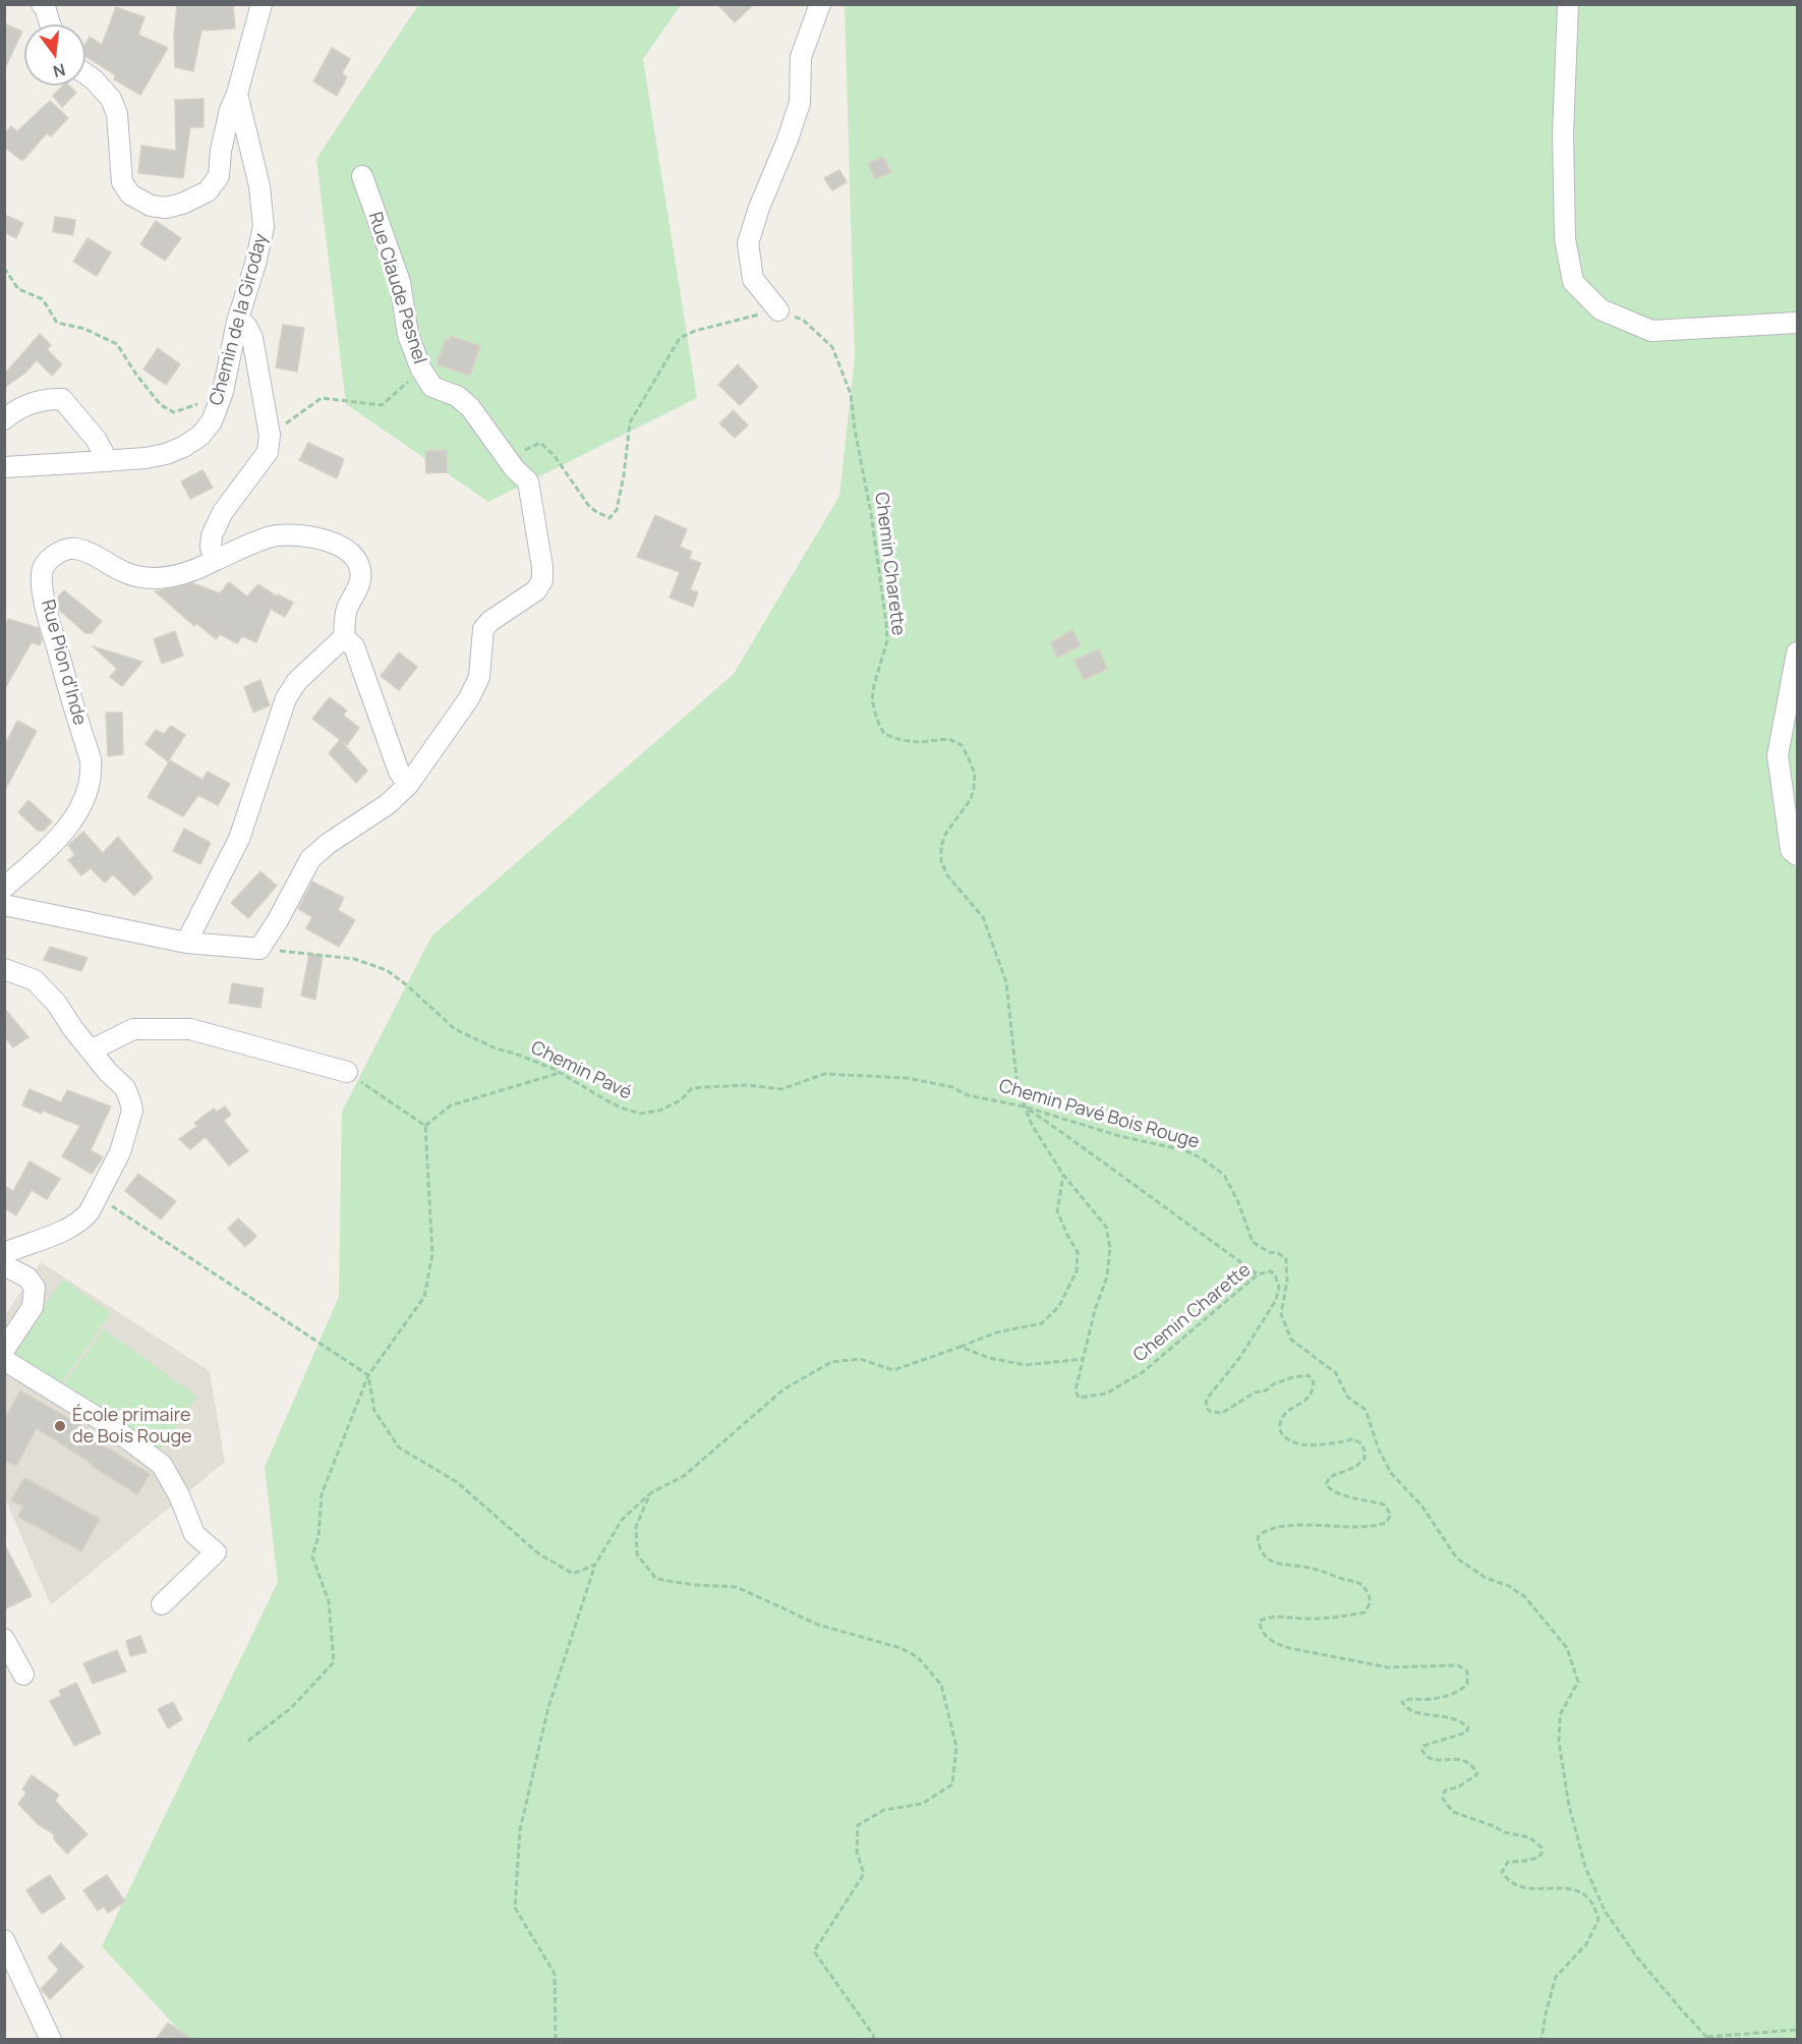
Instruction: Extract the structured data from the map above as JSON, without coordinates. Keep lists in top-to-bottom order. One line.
{"streets":{"street":["Rue Claude Pesnel","Chemin de la Giroday","Rue Pion d'Inde"],"path":["Chemin Charette","Chemin Pavé","Chemin Pavé Bois Rouge"]},"crossings":[["Chemin Charette","Chemin Pavé Bois Rouge"],["Chemin Pavé","Chemin Pavé Bois Rouge"]],"places":["École primaire de Bois Rouge"],"north":"bottom"}
